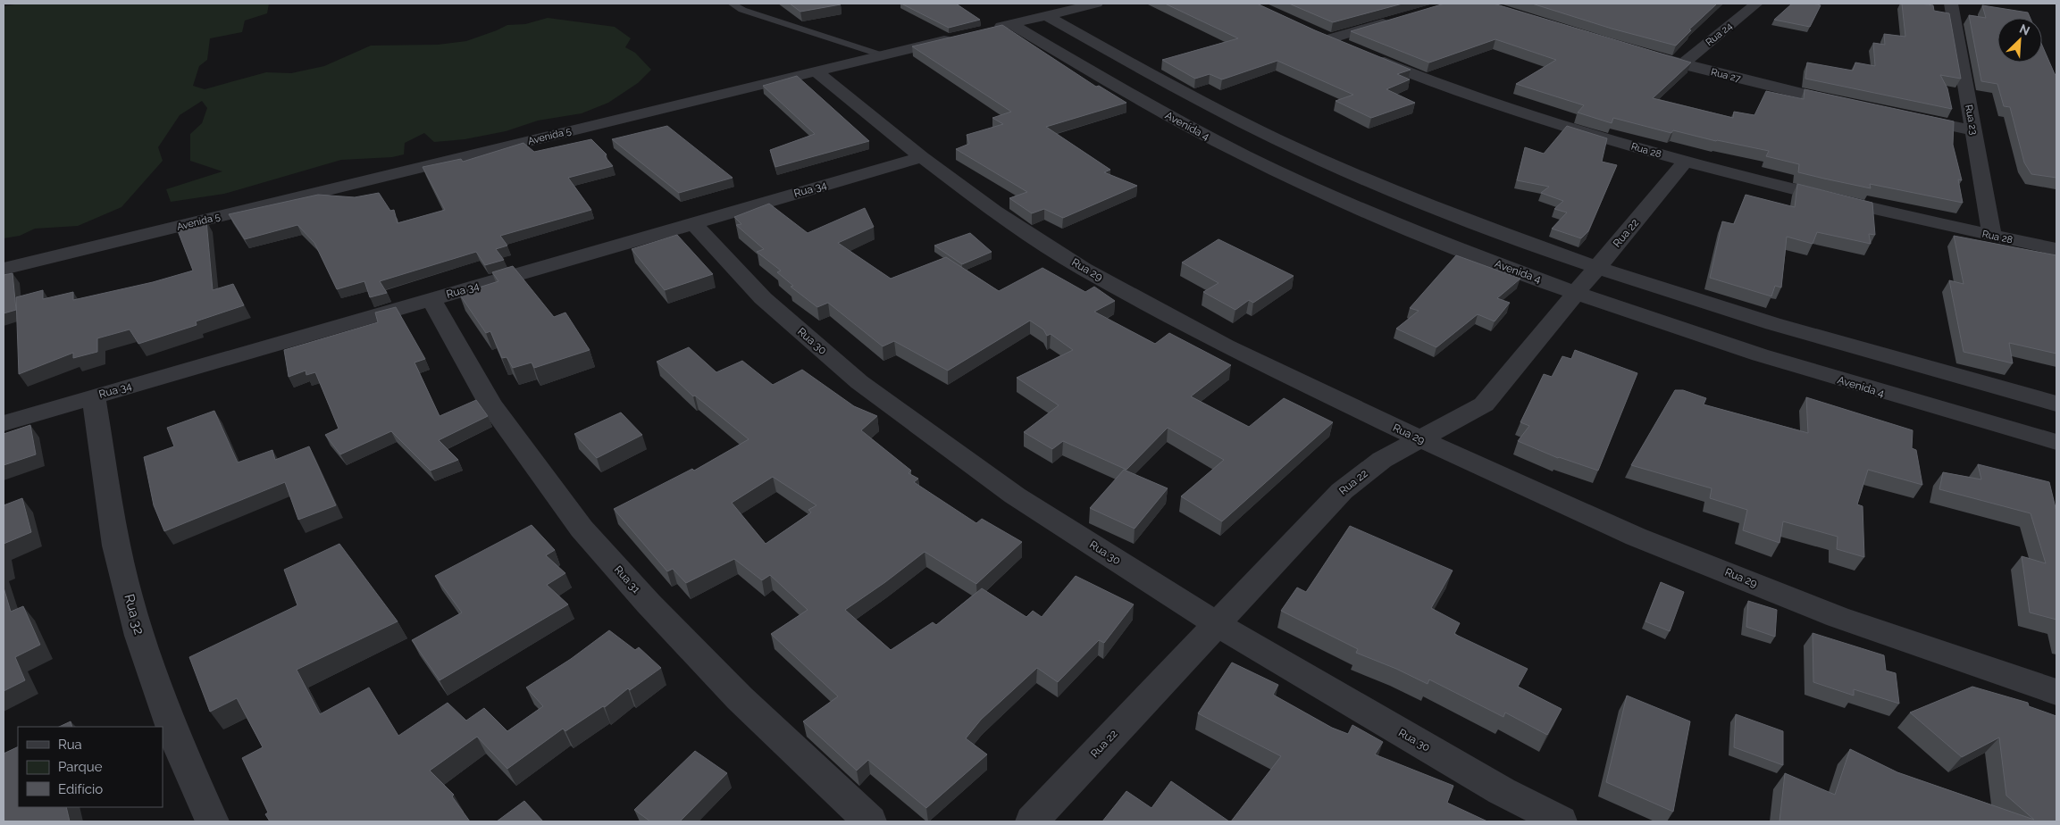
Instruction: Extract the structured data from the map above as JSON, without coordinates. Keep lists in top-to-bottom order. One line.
{"streets":{"street":["Rua 24","Rua 27","Rua 23","Avenida 4","Avenida 5","Rua 28","Rua 34","Rua 22","Rua 29","Rua 30","Rua 31","Rua 32"]},"crossings":[["Rua 24","Rua 27"],["Rua 23","Rua 28"],["Avenida 4","Rua 22"],["Avenida 5","Rua 29"],["Rua 28","Rua 22"],["Rua 34","Rua 29"],["Rua 34","Rua 30"],["Rua 34","Rua 31"],["Rua 34","Rua 32"],["Rua 22","Rua 29"],["Rua 22","Rua 30"]],"legend":["Rua","Parque","Edifício"],"north":"top right"}
